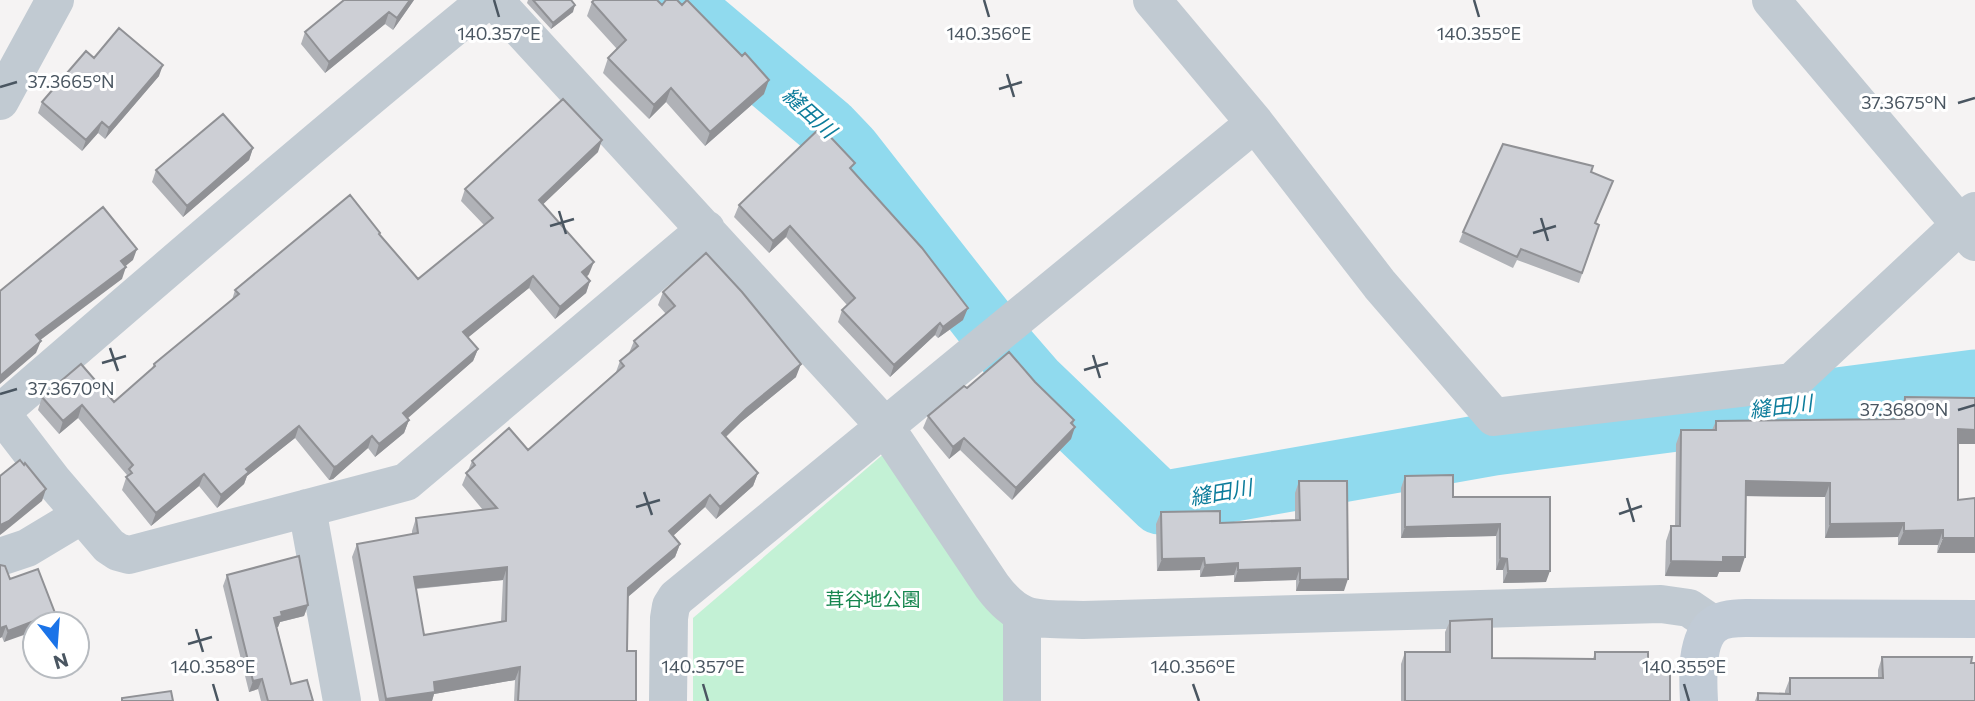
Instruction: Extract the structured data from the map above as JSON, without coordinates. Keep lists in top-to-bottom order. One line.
{"water":["縫田川"],"parks":["茸谷地公園"],"north":"bottom","coordinates":["140.357°E","140.356°E","140.355°E","37.3665°N","37.3675°N","37.3670°N","37.3680°N","140.358°E"]}
